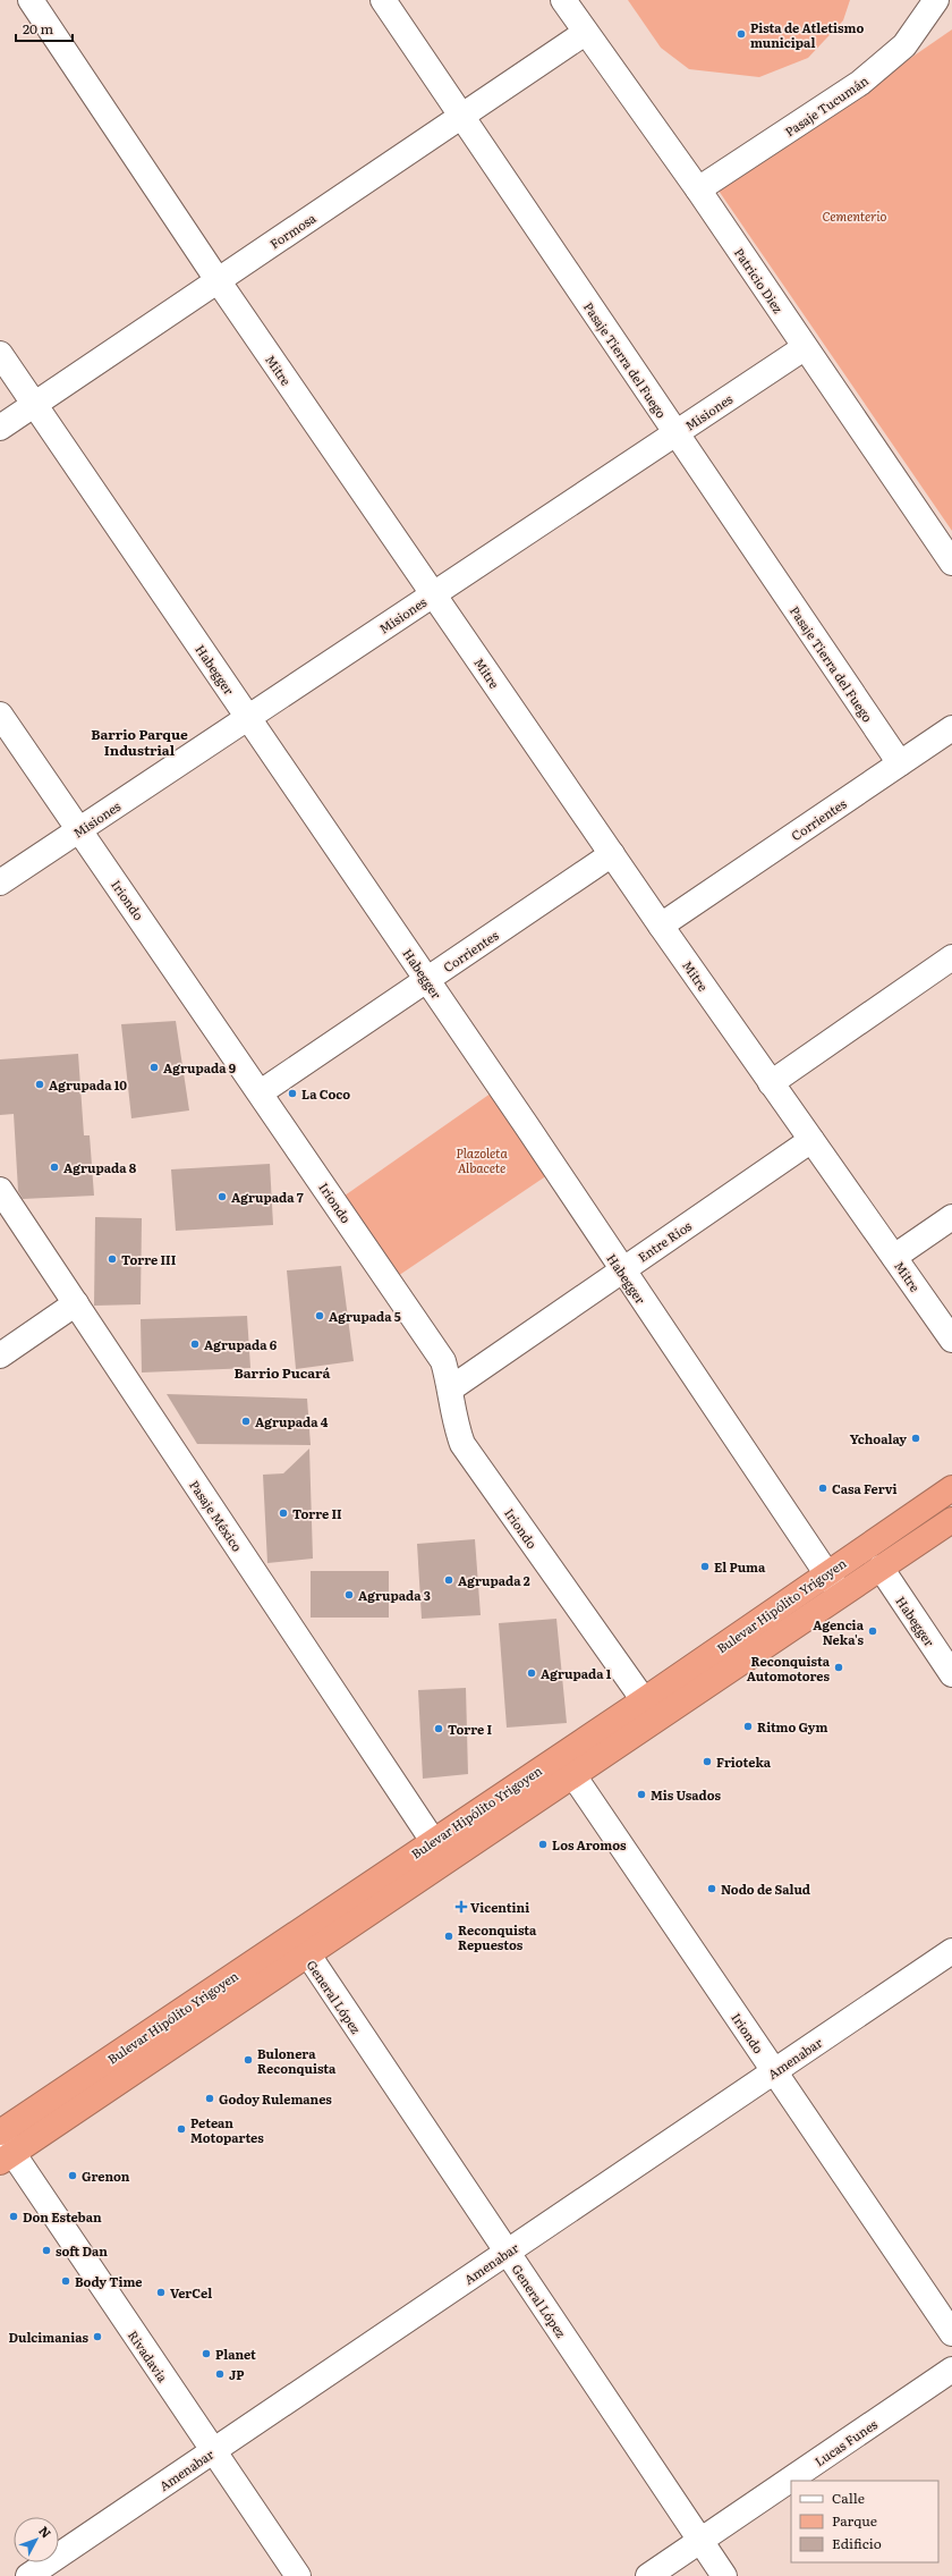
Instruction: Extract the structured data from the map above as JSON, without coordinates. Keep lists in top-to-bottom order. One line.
{"streets":{"highway":["Bulevar Hipólito Yrigoyen"],"street":["Pasaje Tucumán","Formosa","Patricio Diez","Pasaje Tierra del Fuego","Mitre","Misiones","Habegger","Corrientes","Iriondo","Entre Ríos","Pasaje México","General López","Amenabar","Rivadavia","Lucas Funes"]},"crossings":[["Pasaje Tucumán","Patricio Diez"],["Formosa","Patricio Diez"],["Formosa","Pasaje Tierra del Fuego"],["Formosa","Mitre"],["Formosa","Habegger"],["Patricio Diez","Misiones"],["Pasaje Tierra del Fuego","Misiones"],["Pasaje Tierra del Fuego","Corrientes"],["Mitre","Misiones"],["Mitre","Corrientes"],["Mitre","Entre Ríos"],["Misiones","Habegger"],["Misiones","Iriondo"],["Habegger","Corrientes"],["Habegger","Entre Ríos"],["Habegger","Bulevar Hipólito Yrigoyen"],["Corrientes","Iriondo"],["Iriondo","Entre Ríos"],["Iriondo","Bulevar Hipólito Yrigoyen"],["Iriondo","Amenabar"],["Pasaje México","Bulevar Hipólito Yrigoyen"],["Bulevar Hipólito Yrigoyen","General López"],["Bulevar Hipólito Yrigoyen","Rivadavia"],["General López","Amenabar"],["General López","Lucas Funes"],["Amenabar","Rivadavia"]],"districts":["Barrio Parque Industrial","Barrio Pucará"],"parks":["Cementerio","Plazoleta Albacete"],"places":{"other":["Pista de Atletismo municipal","Agrupada 9","Agrupada 10","La Coco","Agrupada 8","Agrupada 7","Torre III","Agrupada 5","Agrupada 6","Agrupada 4","Ychoalay","Casa Fervi","Torre II","El Puma","Agrupada 2","Agrupada 3","Agencia Neka's","Reconquista Automotores","Agrupada 1","Ritmo Gym","Torre I","Frioteka","Mis Usados","Los Aromos","Nodo de Salud","Reconquista Repuestos","Bulonera Reconquista","Godoy Rulemanes","Petean Motopartes","Grenon","Don Esteban","soft Dan","Body Time","VerCel","Dulcimanias","Planet","JP"],"health":["Vicentini"]},"legend":["Calle","Parque","Edificio"],"scale_bar":"20 m","north":"top right"}
